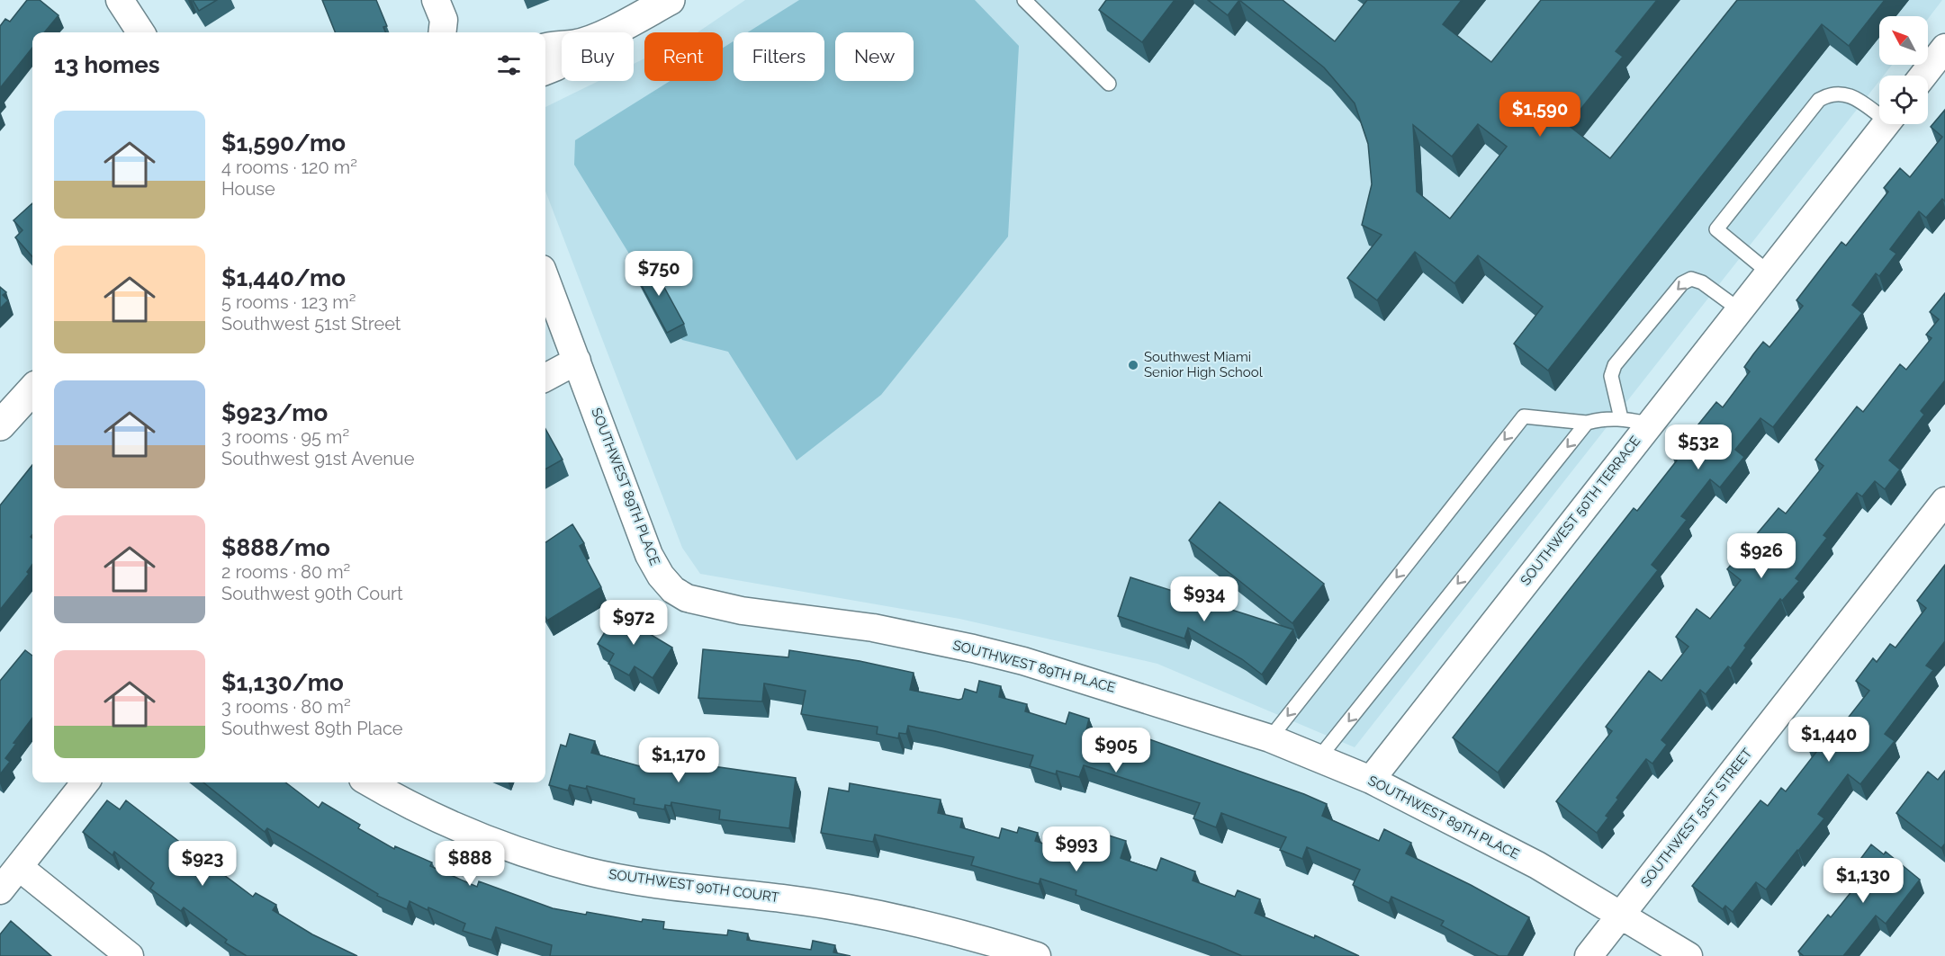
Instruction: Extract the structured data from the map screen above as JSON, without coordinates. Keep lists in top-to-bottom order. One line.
{"streets":{"street":["SOUTHWEST 89TH PLACE","SOUTHWEST 50TH TERRACE","SOUTHWEST 51ST STREET","SOUTHWEST 90TH COURT"]},"crossings":[["SOUTHWEST 89TH PLACE","SOUTHWEST 50TH TERRACE"],["SOUTHWEST 89TH PLACE","SOUTHWEST 51ST STREET"]],"places":["Southwest Miami Senior High School"],"north":"top left","page":{"chip":["Buy","Rent","Filters","New"],"heading":"13 homes","price":["$1,590","$750","$532","$926","$934","$972","$1,440","$905","$1,170","$993","$923","$888","$1,130"],"list":[{"name":"$1,590/mo","note":"4 rooms · 120 m² · House"},{"name":"$1,440/mo","note":"5 rooms · 123 m² · Southwest 51st Street"},{"name":"$923/mo","note":"3 rooms · 95 m² · Southwest 91st Avenue"},{"name":"$888/mo","note":"2 rooms · 80 m² · Southwest 90th Court"},{"name":"$1,130/mo","note":"3 rooms · 80 m² · Southwest 89th Place"}]}}
